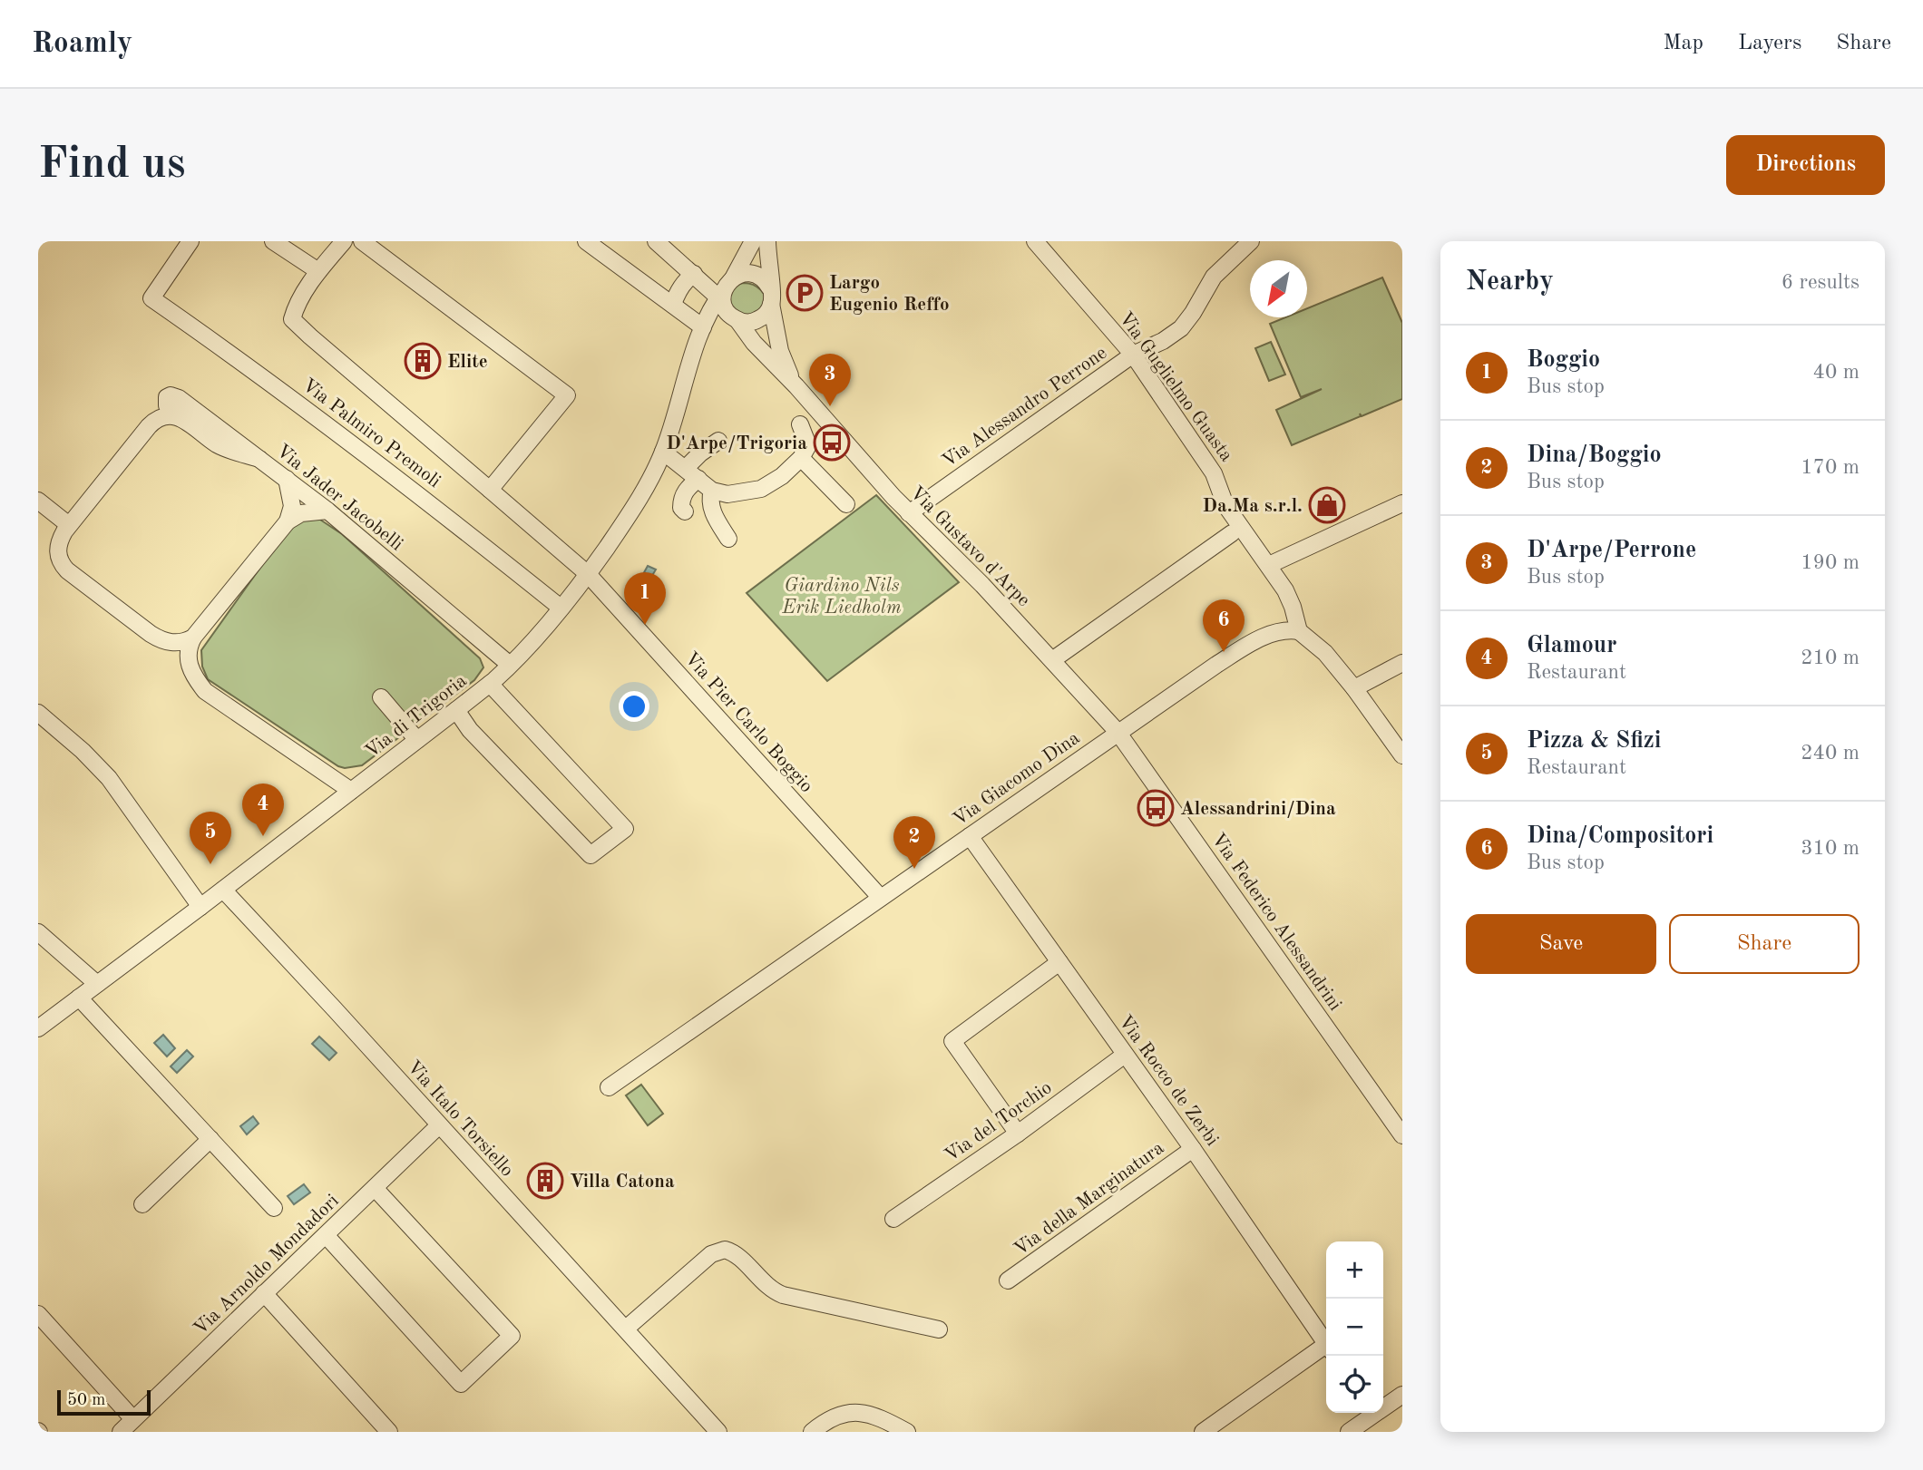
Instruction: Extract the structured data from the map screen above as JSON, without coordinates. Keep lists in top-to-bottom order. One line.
{"streets":{"street":["Via Guglielmo Guasta","Via Alessandro Perrone","Via Palmiro Premoli","Via Jader Jacobelli","Via Gustavo d'Arpe","Via di Trigoria","Via Pier Carlo Boggio","Via Giacomo Dina","Via Federico Alessandrini","Via Rocco de Zerbi","Via Italo Torsiello","Via del Torchio","Via della Marginatura","Via Arnoldo Mondadori"]},"crossings":[["Via Guglielmo Guasta","Via Alessandro Perrone"],["Via Guglielmo Guasta","Via Giacomo Dina"],["Via Alessandro Perrone","Via Gustavo d'Arpe"],["Via Palmiro Premoli","Via di Trigoria"],["Via Jader Jacobelli","Via di Trigoria"],["Via Gustavo d'Arpe","Via di Trigoria"],["Via Gustavo d'Arpe","Via Giacomo Dina"],["Via Gustavo d'Arpe","Via Federico Alessandrini"],["Via di Trigoria","Via Pier Carlo Boggio"],["Via di Trigoria","Via Italo Torsiello"],["Via Pier Carlo Boggio","Via Giacomo Dina"],["Via Giacomo Dina","Via Federico Alessandrini"],["Via Giacomo Dina","Via Rocco de Zerbi"],["Via Rocco de Zerbi","Via del Torchio"],["Via Rocco de Zerbi","Via della Marginatura"],["Via Italo Torsiello","Via Arnoldo Mondadori"]],"parks":["Giardino Nils Erik Liedholm"],"places":{"parking":["Largo Eugenio Reffo"],"building":["Elite","Villa Catona"],"bus stop":["D'Arpe/Trigoria","Alessandrini/Dina"],"shop":["Da.Ma s.r.l."]},"scale_bar":"50 m","north":"bottom left","page":{"header":"Roamly","nav":["Map","Layers","Share"],"buttons":["Directions",["Save","Share"]],"title":"Find us","heading":["Nearby","6 results"],"list":[{"mark":"1","name":"Boggio","note":"Bus stop","value":"40 m"},{"mark":"2","name":"Dina/Boggio","note":"Bus stop","value":"170 m"},{"mark":"3","name":"D'Arpe/Perrone","note":"Bus stop","value":"190 m"},{"mark":"4","name":"Glamour","note":"Restaurant","value":"210 m"},{"mark":"5","name":"Pizza & Sfizi","note":"Restaurant","value":"240 m"},{"mark":"6","name":"Dina/Compositori","note":"Bus stop","value":"310 m"}],"pins":["3","1","6","4","5","2"],"map_buttons":["+","−"],"scale":"50 m"}}
